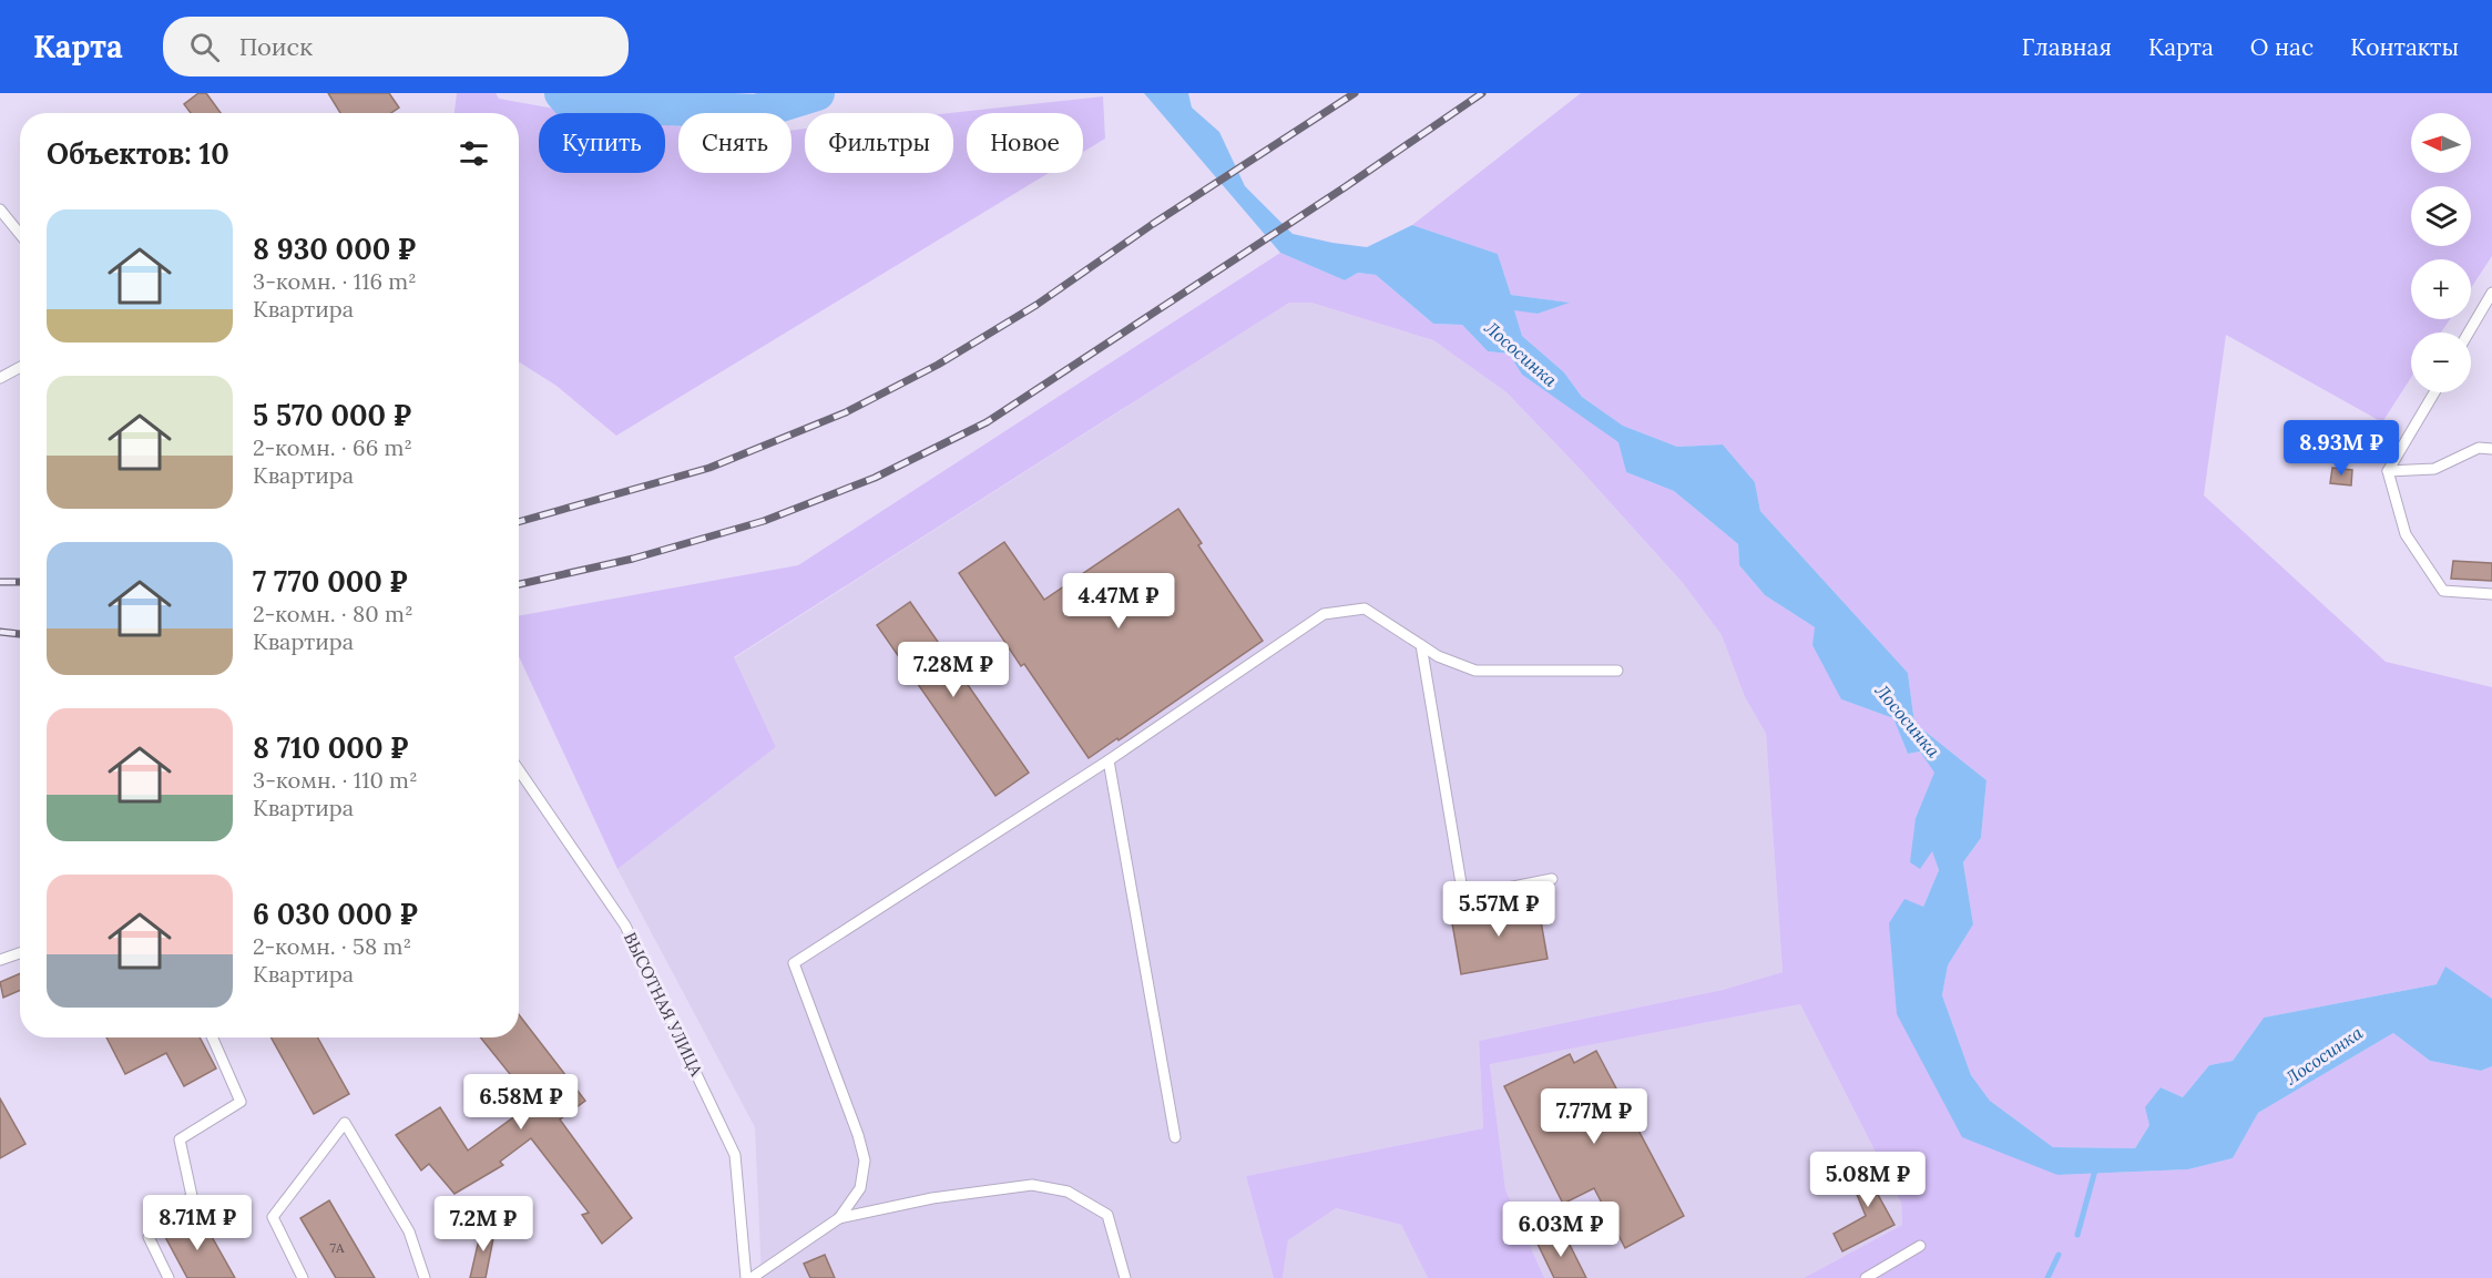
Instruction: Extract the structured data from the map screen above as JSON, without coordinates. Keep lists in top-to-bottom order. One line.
{"streets":{"lane":["ВЫСОТНАЯ УЛИЦА"]},"water":["Лососинка"],"house_numbers":["7А"],"north":"left","page":{"header":"Карта","search":"Поиск","nav":["Главная","Карта","О нас","Контакты"],"map_buttons":["+","−"],"chip":["Купить","Снять","Фильтры","Новое"],"heading":"Объектов: 10","list":[{"name":"8 930 000 ₽","note":"3-комн. · 116 m² · Квартира"},{"name":"5 570 000 ₽","note":"2-комн. · 66 m² · Квартира"},{"name":"7 770 000 ₽","note":"2-комн. · 80 m² · Квартира"},{"name":"8 710 000 ₽","note":"3-комн. · 110 m² · Квартира"},{"name":"6 030 000 ₽","note":"2-комн. · 58 m² · Квартира"}],"price":["8.93M ₽","4.47M ₽","7.28M ₽","5.57M ₽","6.58M ₽","7.77M ₽","5.08M ₽","8.71M ₽","7.2M ₽","6.03M ₽"]}}
